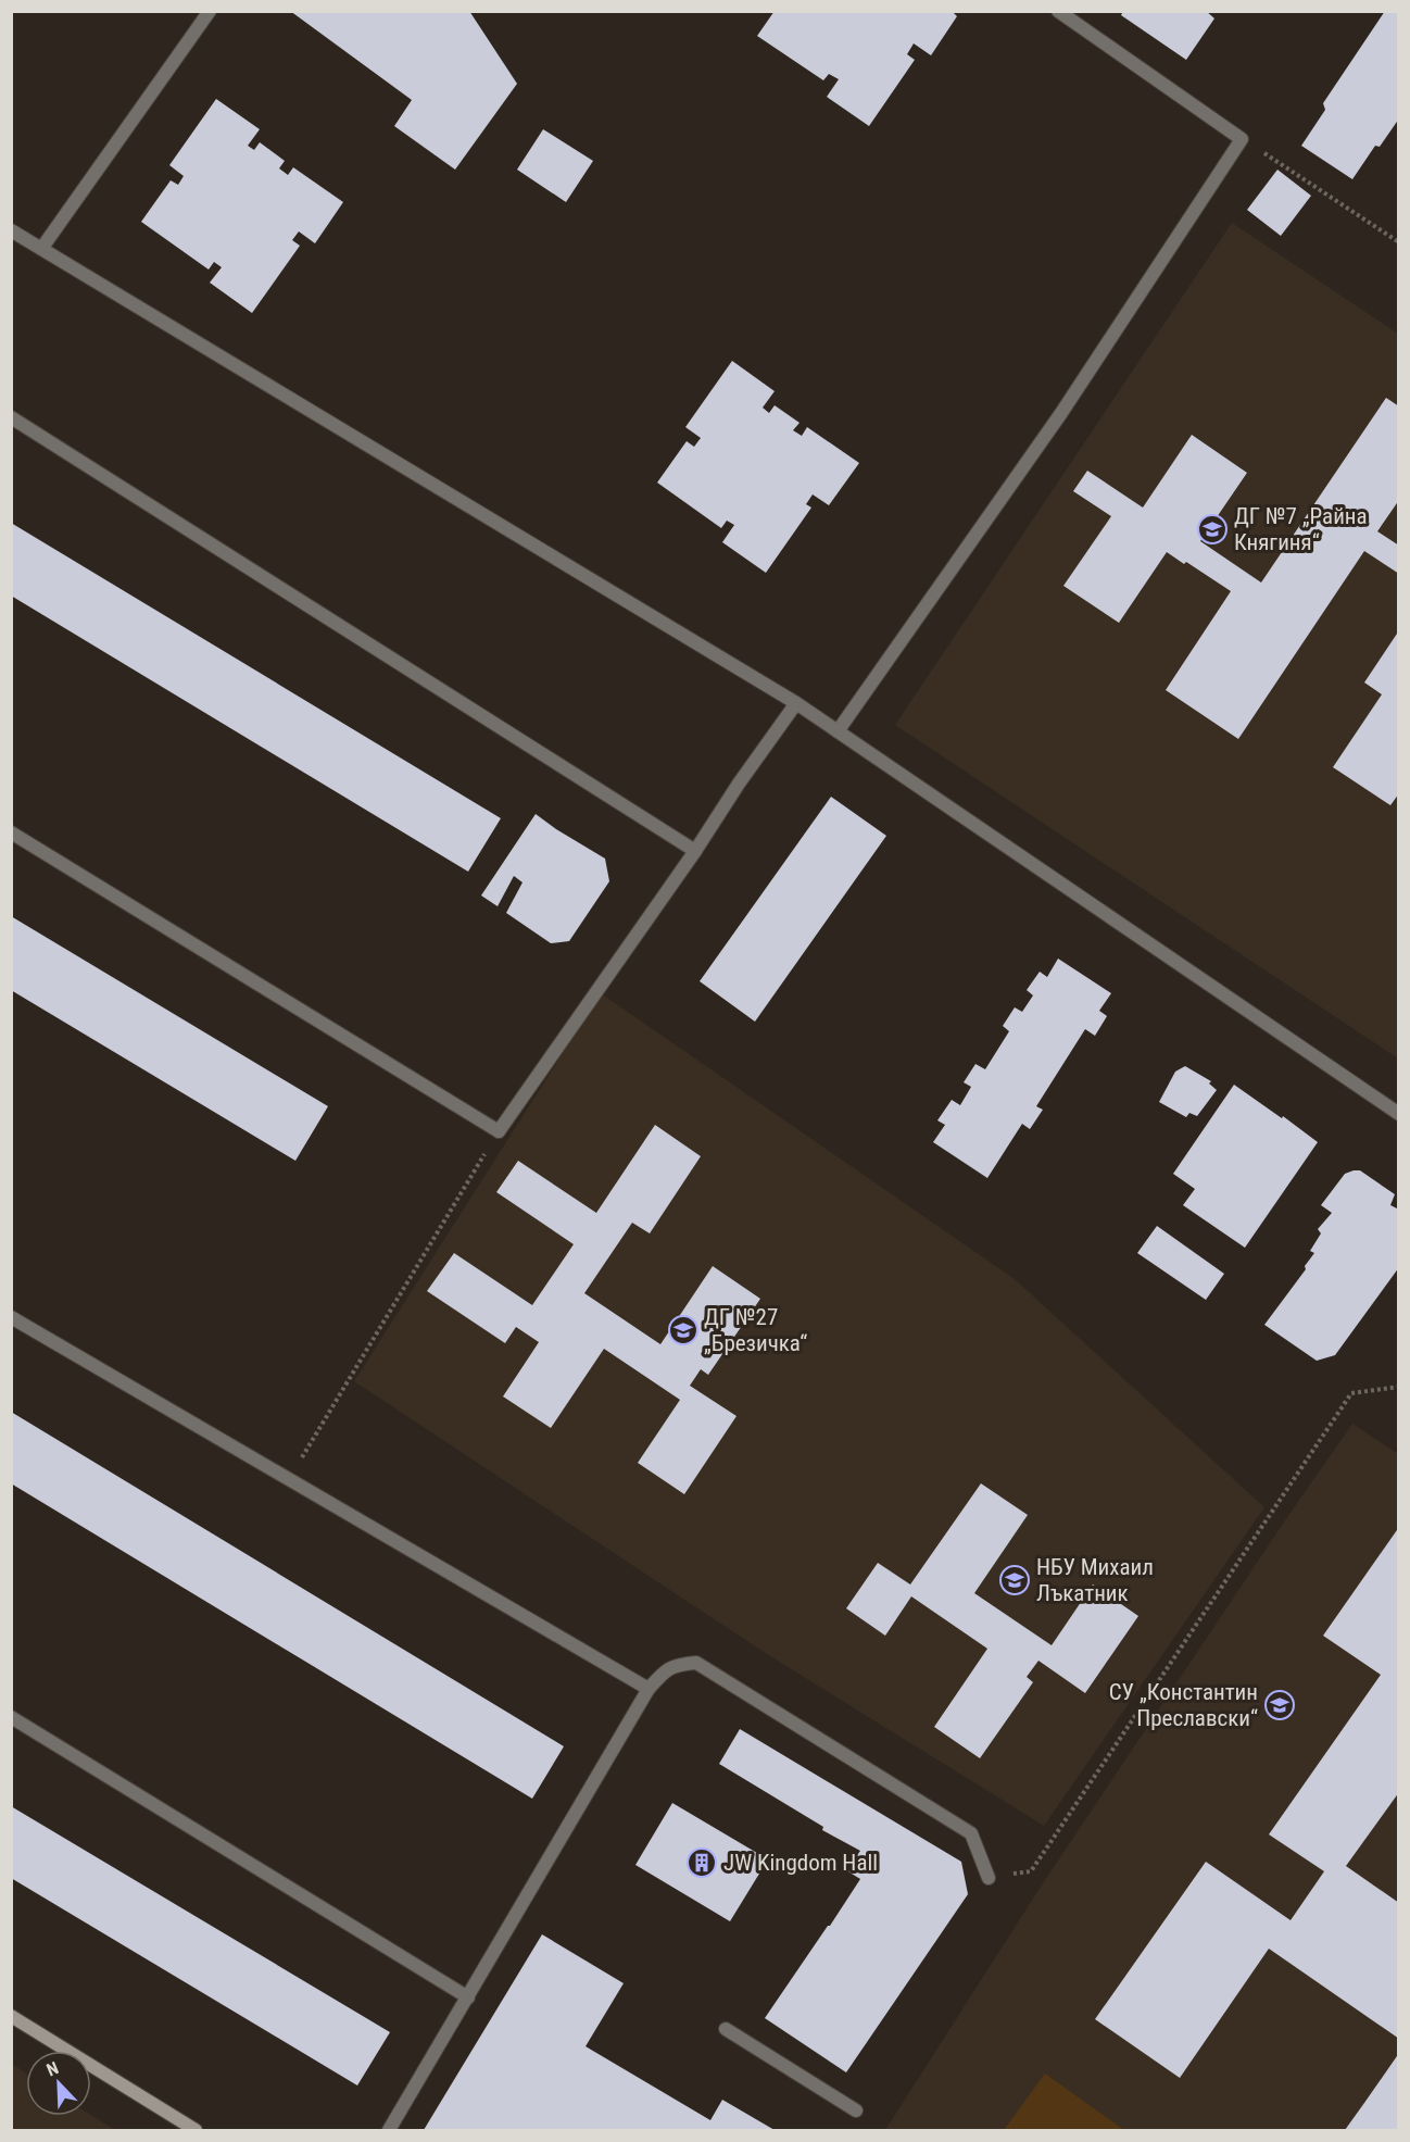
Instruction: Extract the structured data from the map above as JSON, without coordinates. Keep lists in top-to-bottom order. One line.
{"places":{"school or university":["ДГ №7 „Райна Княгиня“","ДГ №27 „Брезичка“","НБУ Михаил Лъкатник","СУ „Константин Преславски“"],"building":["JW Kingdom Hall"]},"north":"top left"}
